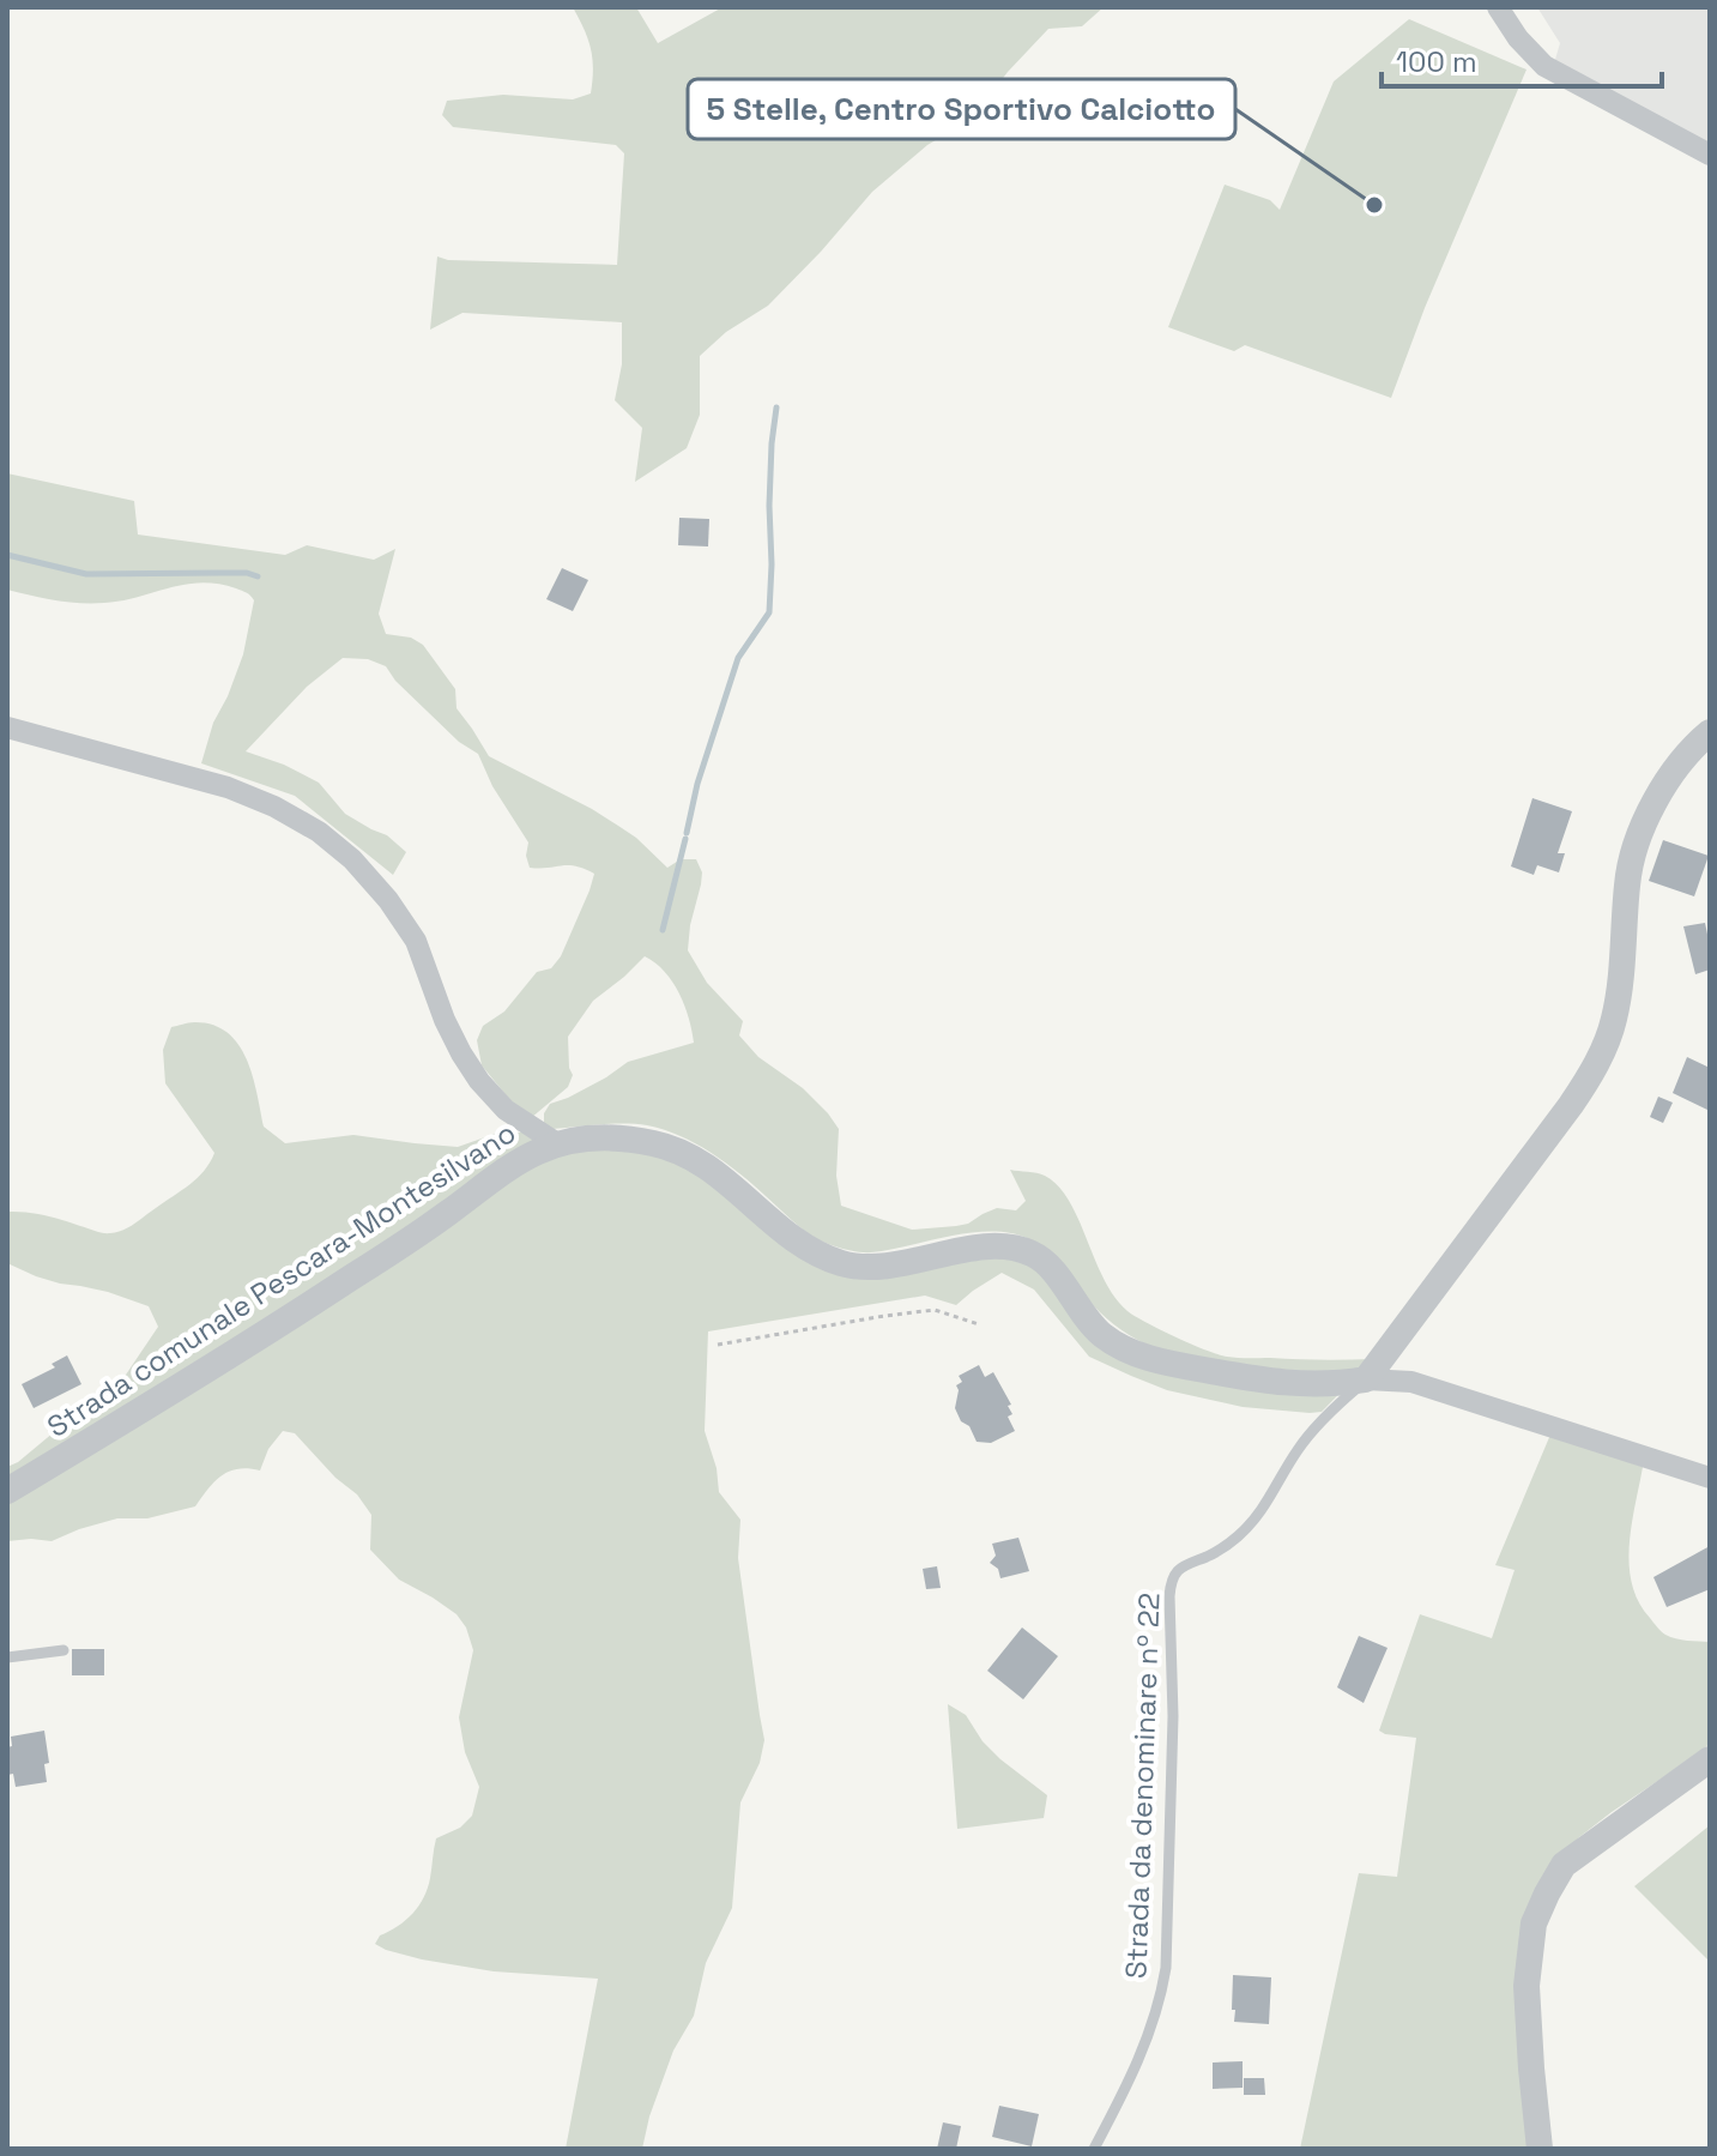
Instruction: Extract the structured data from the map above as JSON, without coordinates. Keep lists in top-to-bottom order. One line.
{"streets":{"street":["Strada comunale Pescara-Montesilvano"],"lane":["Strada da denominare nº 22"]},"crossings":[["Strada comunale Pescara-Montesilvano","Strada da denominare nº 22"]],"places":["5 Stelle, Centro Sportivo Calciotto"],"scale_bar":"100 m"}
